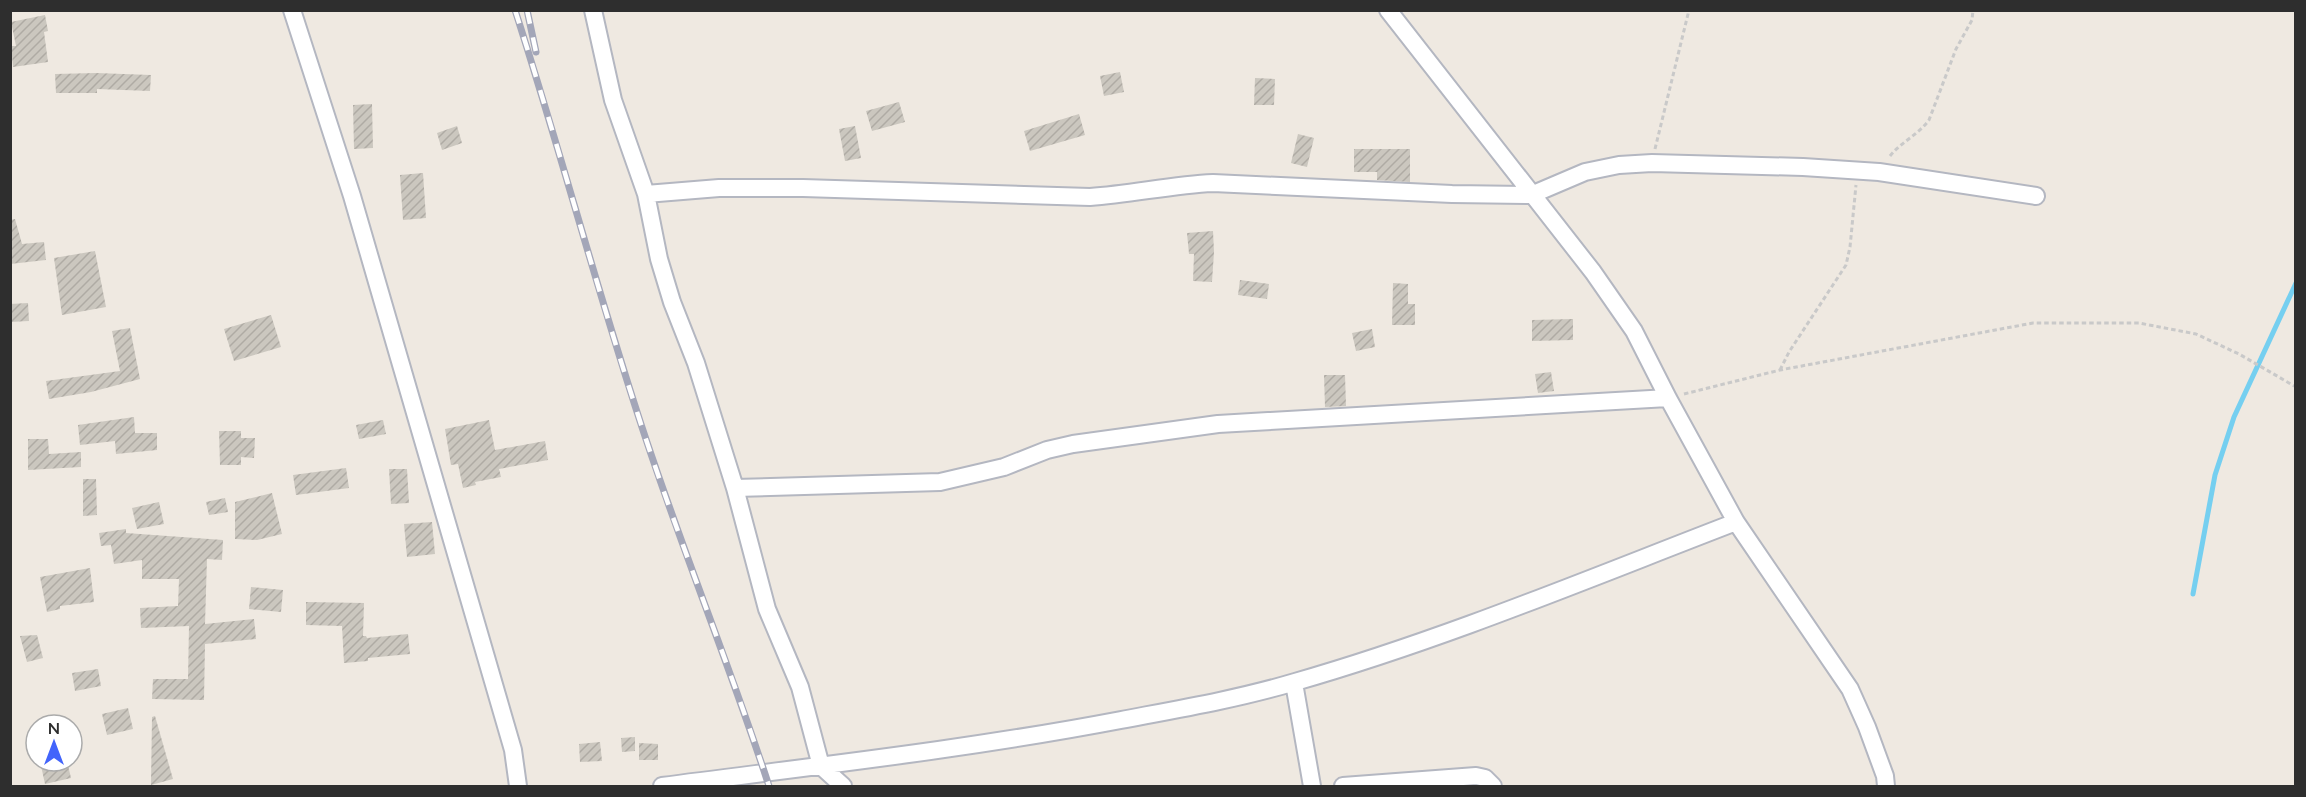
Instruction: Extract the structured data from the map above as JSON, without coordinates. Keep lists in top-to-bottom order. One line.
{"north":"top"}
